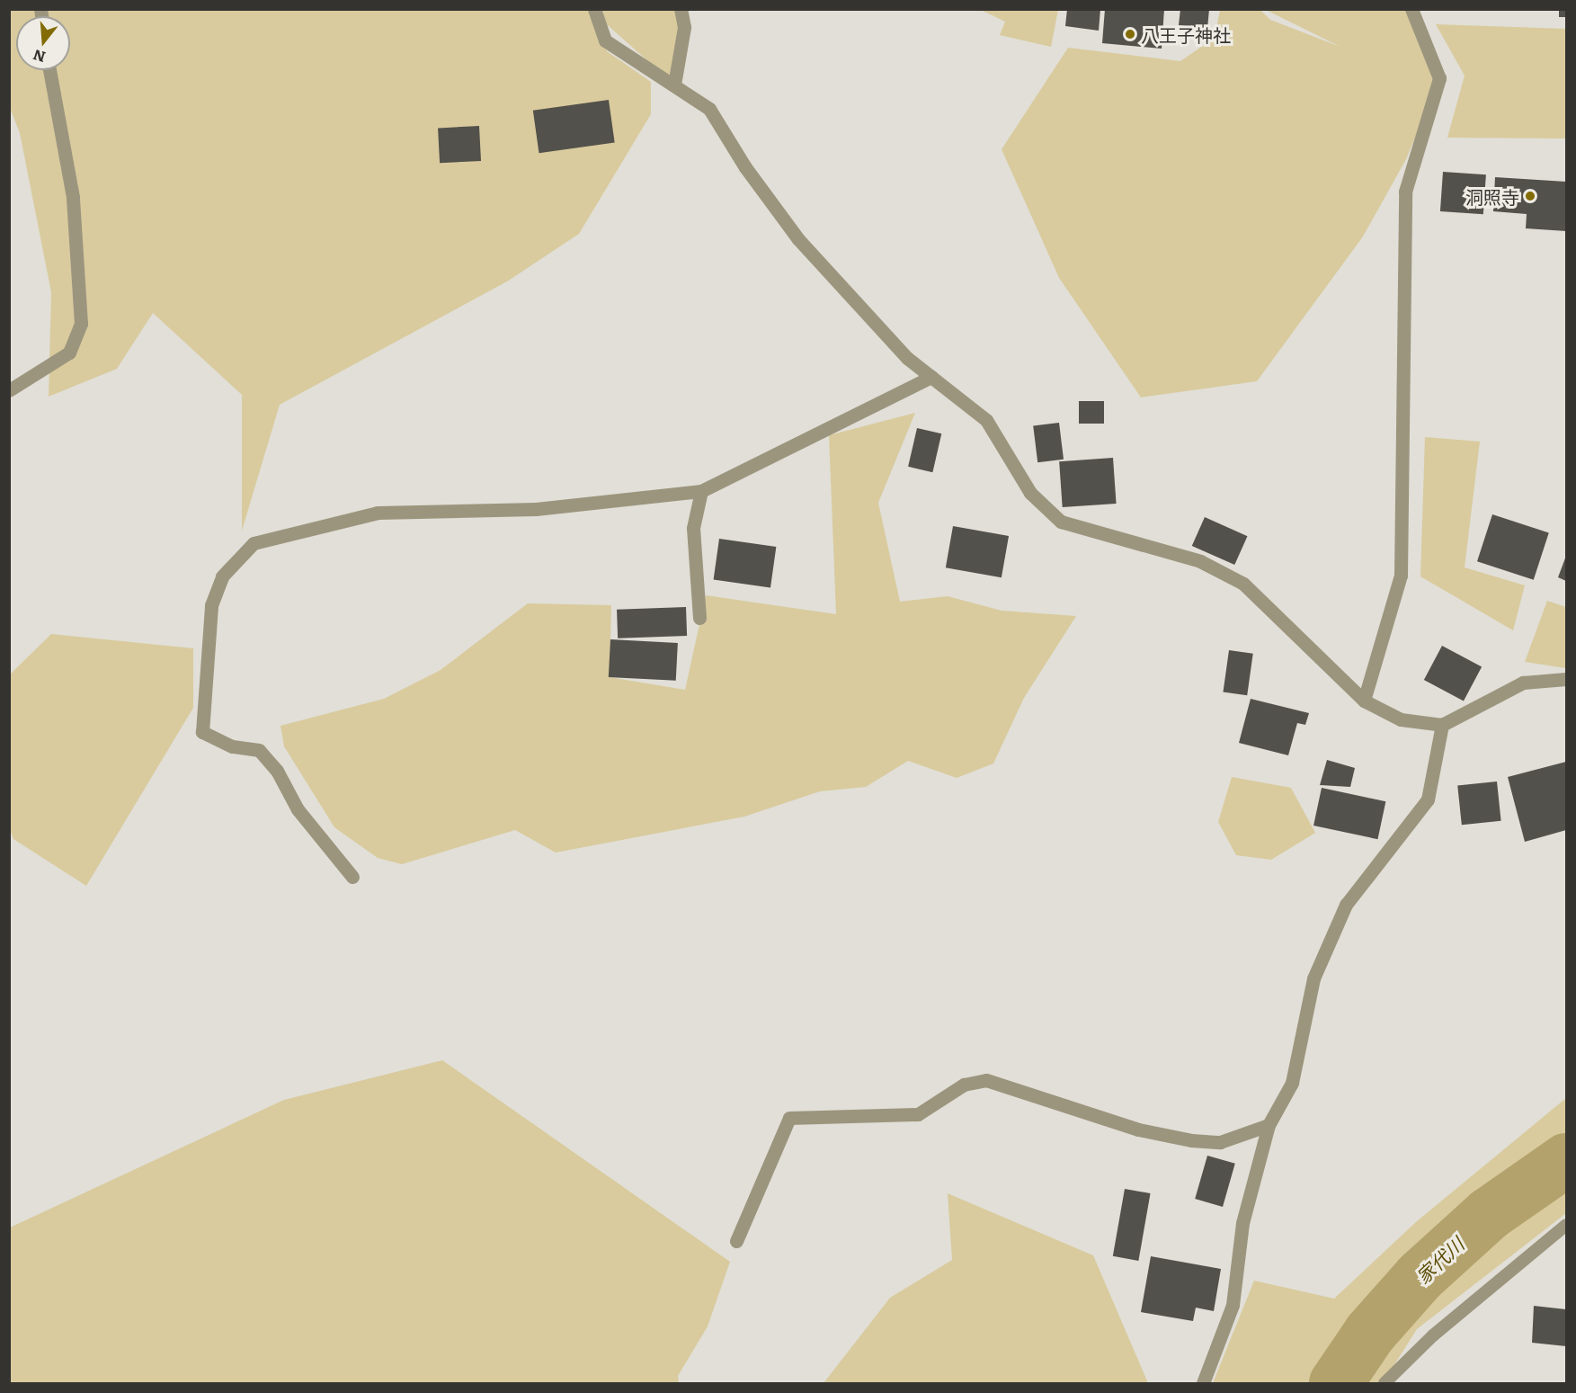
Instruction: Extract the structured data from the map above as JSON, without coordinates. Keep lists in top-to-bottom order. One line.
{"water":["家代川"],"places":["八王子神社","洞照寺"],"north":"bottom"}
